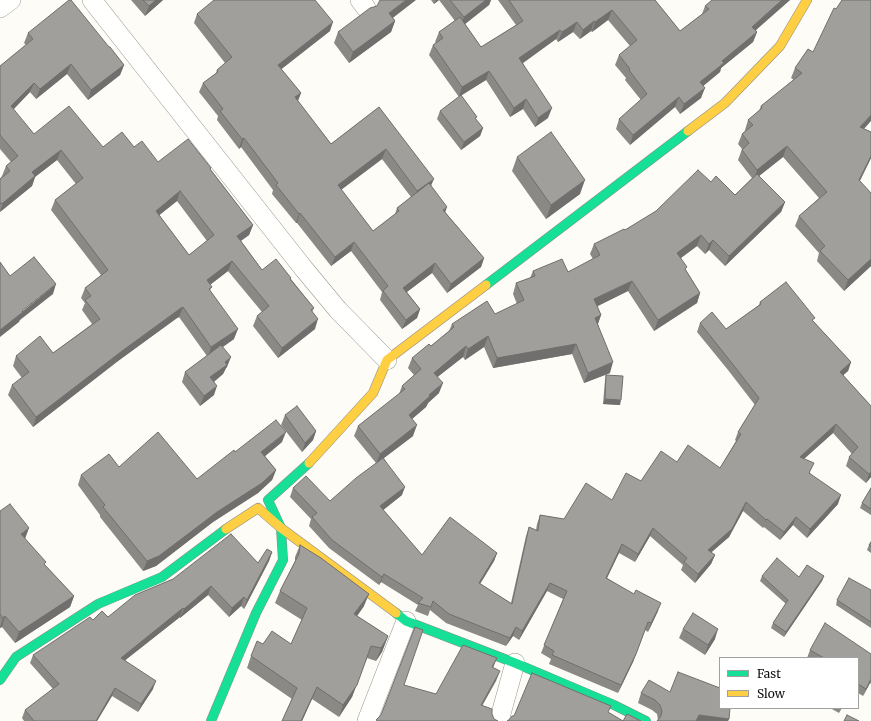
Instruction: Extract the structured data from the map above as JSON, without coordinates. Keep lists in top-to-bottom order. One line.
{"legend":["Fast","Slow"]}
